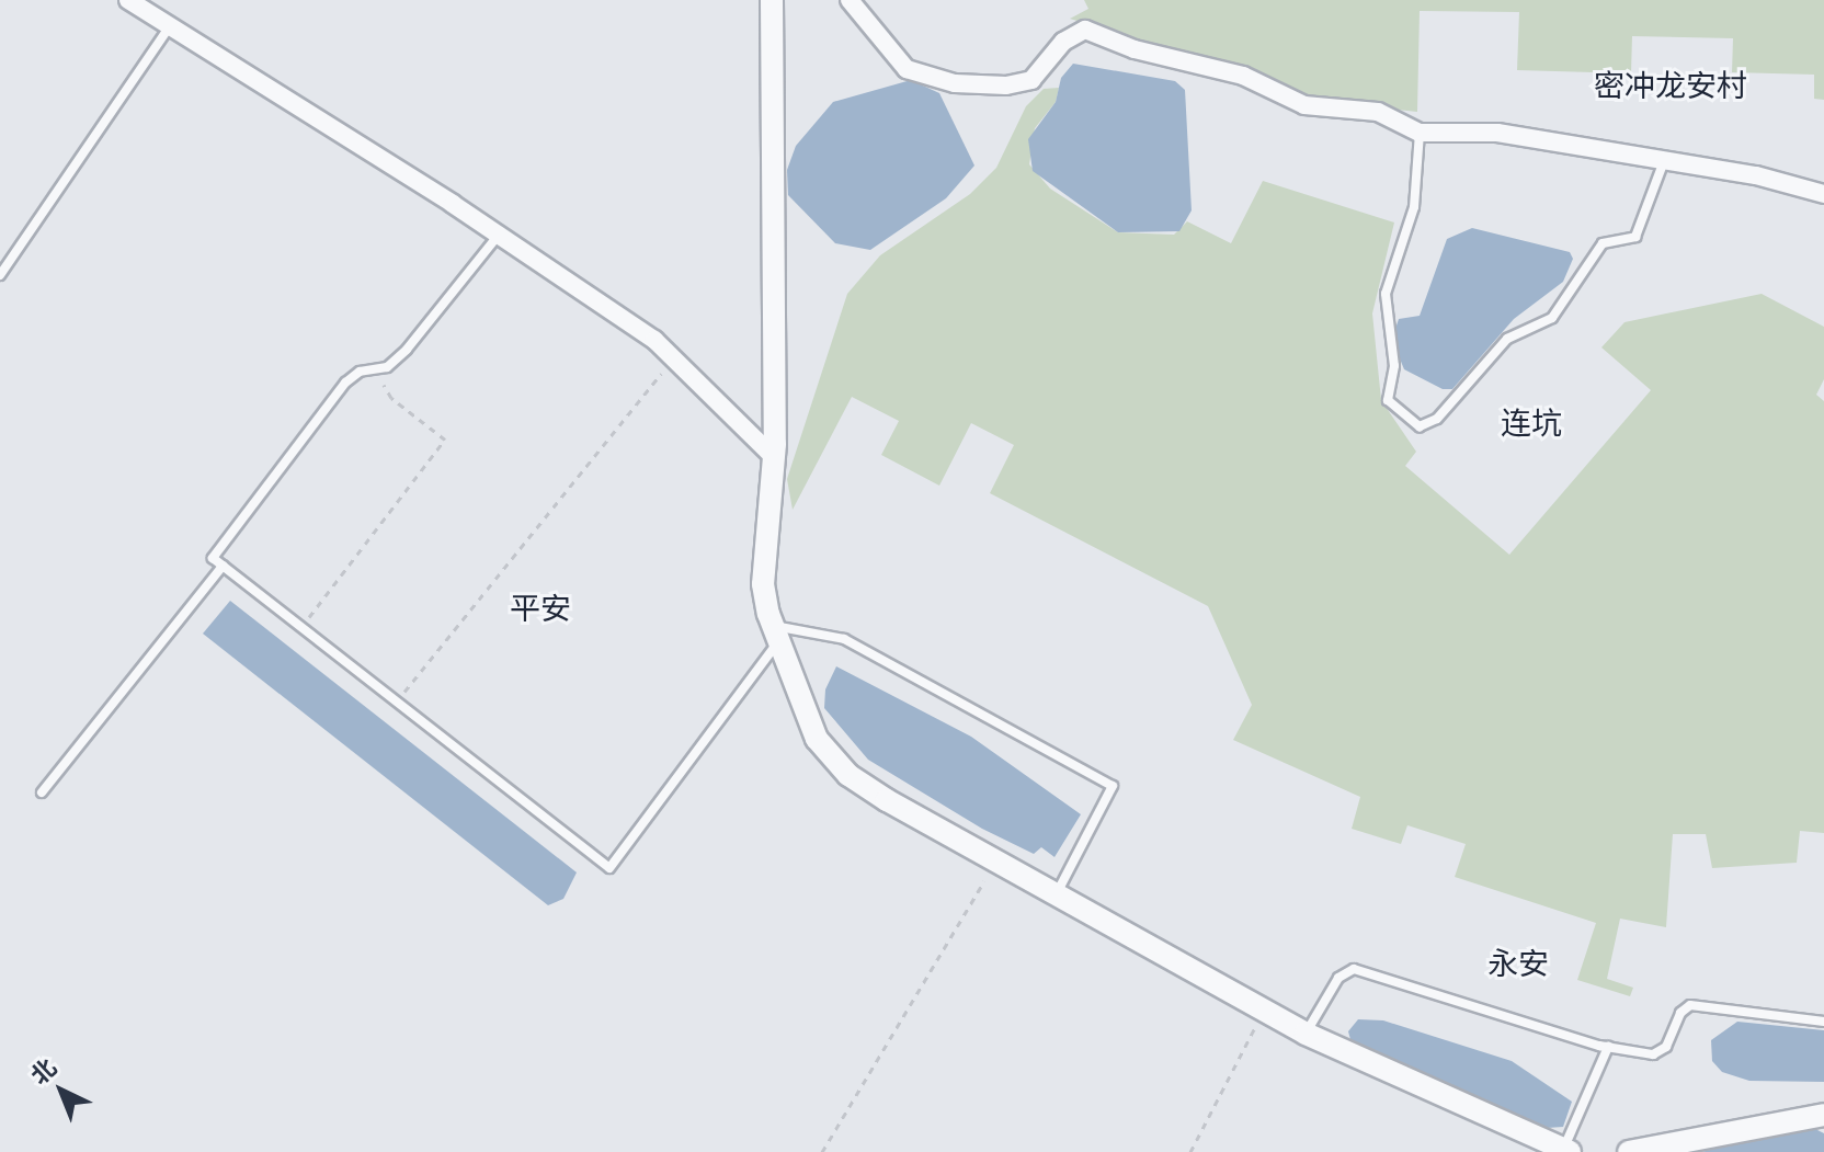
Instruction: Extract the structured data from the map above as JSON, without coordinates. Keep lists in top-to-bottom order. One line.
{"districts":["密冲龙安村","连坑","平安","永安"],"north":"top left"}
